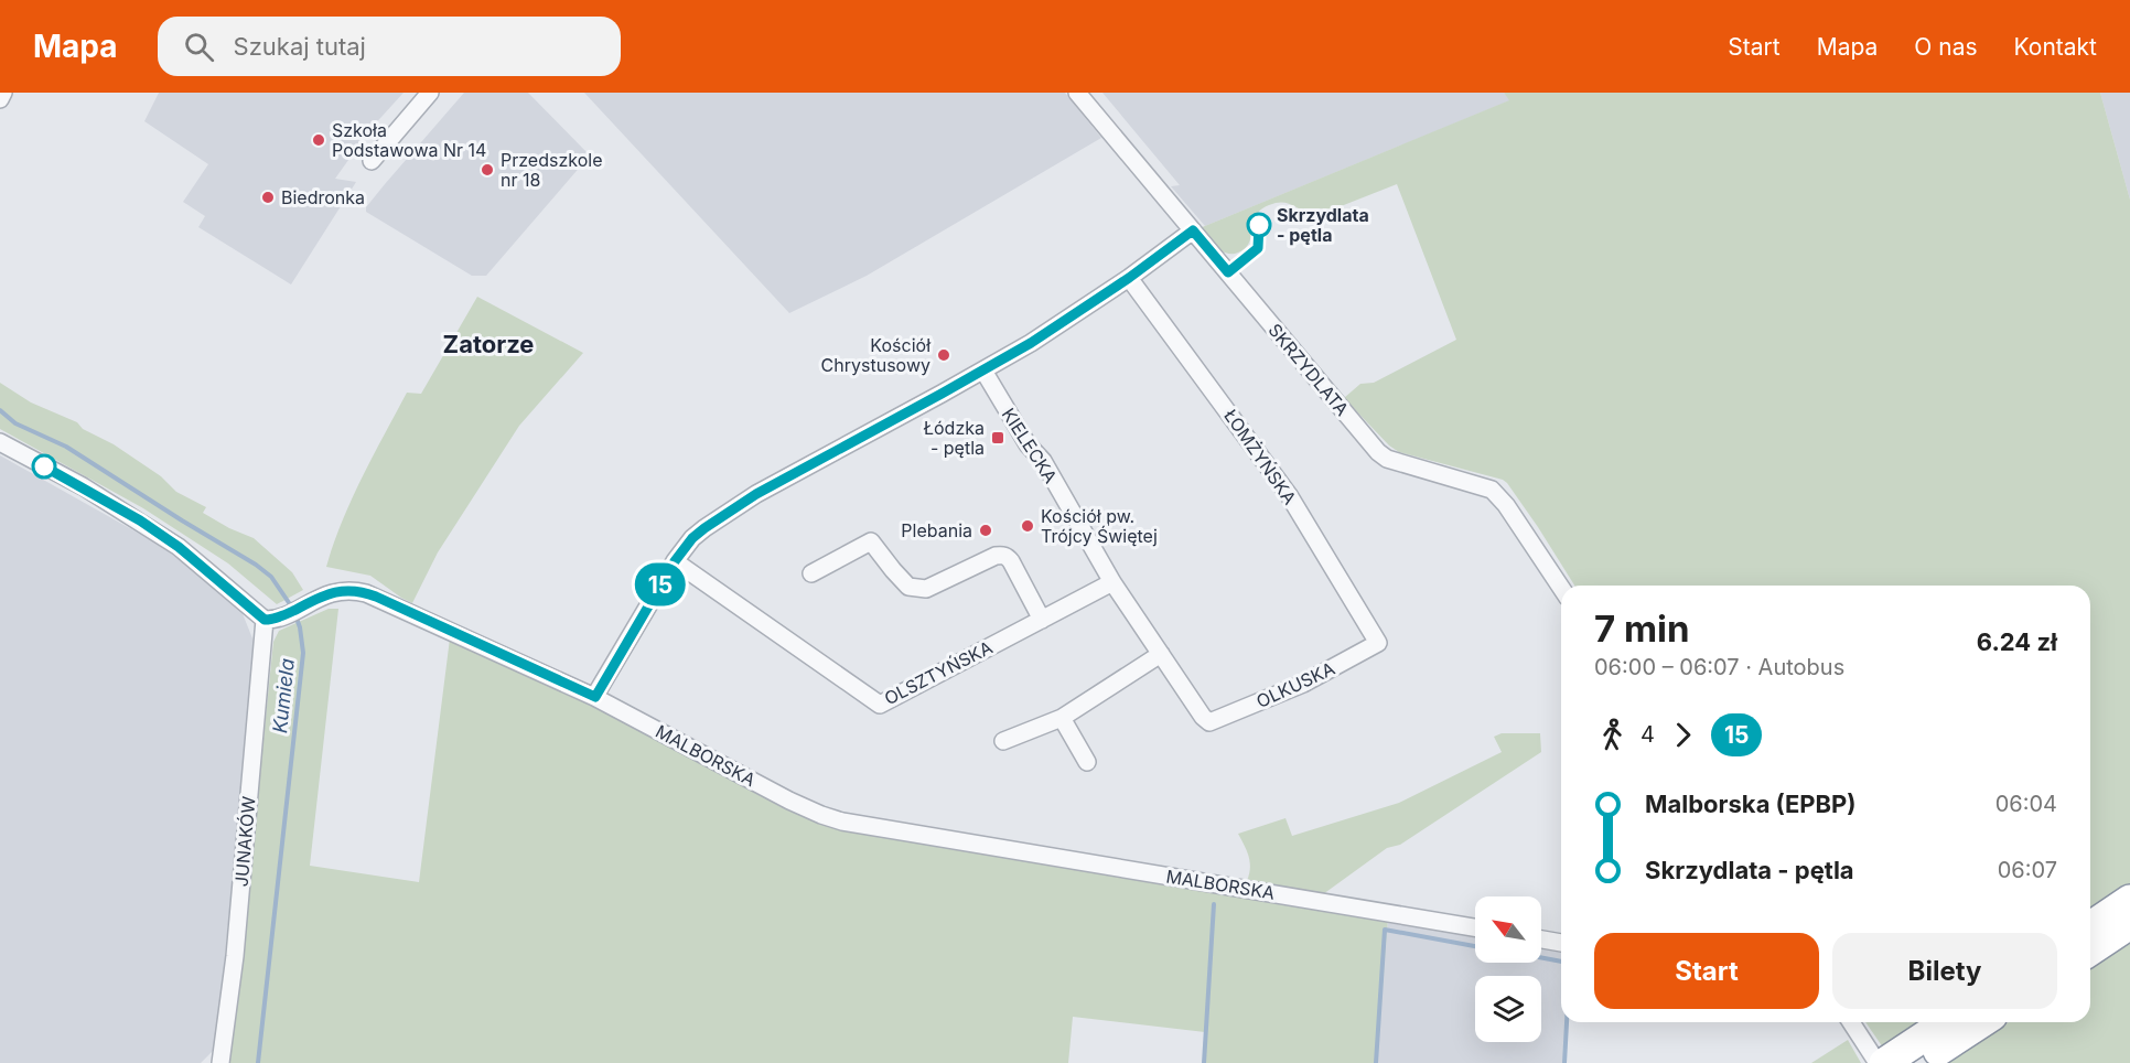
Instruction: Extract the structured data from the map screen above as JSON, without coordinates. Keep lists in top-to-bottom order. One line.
{"streets":{"street":["SKRZYDLATA","KIELECKA","ŁOMŻYŃSKA","OLSZTYŃSKA","OLKUSKA","MALBORSKA","JUNAKÓW"]},"crossings":[["KIELECKA","OLSZTYŃSKA"],["KIELECKA","OLKUSKA"],["ŁOMŻYŃSKA","OLKUSKA"],["MALBORSKA","JUNAKÓW"]],"districts":["Zatorze"],"water":["Kumiela"],"places":{"other":["Szkoła Podstawowa Nr 14","Przedszkole nr 18","Biedronka","Skrzydlata - pętla","Kościół Chrystusowy","Kościół pw. Trójcy Świętej","Plebania"],"transit":["Łódzka - pętla"]},"lines":["bus line 15"],"north":"top left","page":{"header":"Mapa","search":"Szukaj tutaj","nav":["Start","Mapa","O nas","Kontakt"],"on_map":"15","heading":["7 min","06:00 – 06:07 · Autobus","6.24 zł"],"legs":["4","15"],"list":[{"name":"Malborska (EPBP)","value":"06:04"},{"name":"Skrzydlata - pętla","value":"06:07"}],"buttons":["Start","Bilety"]}}
